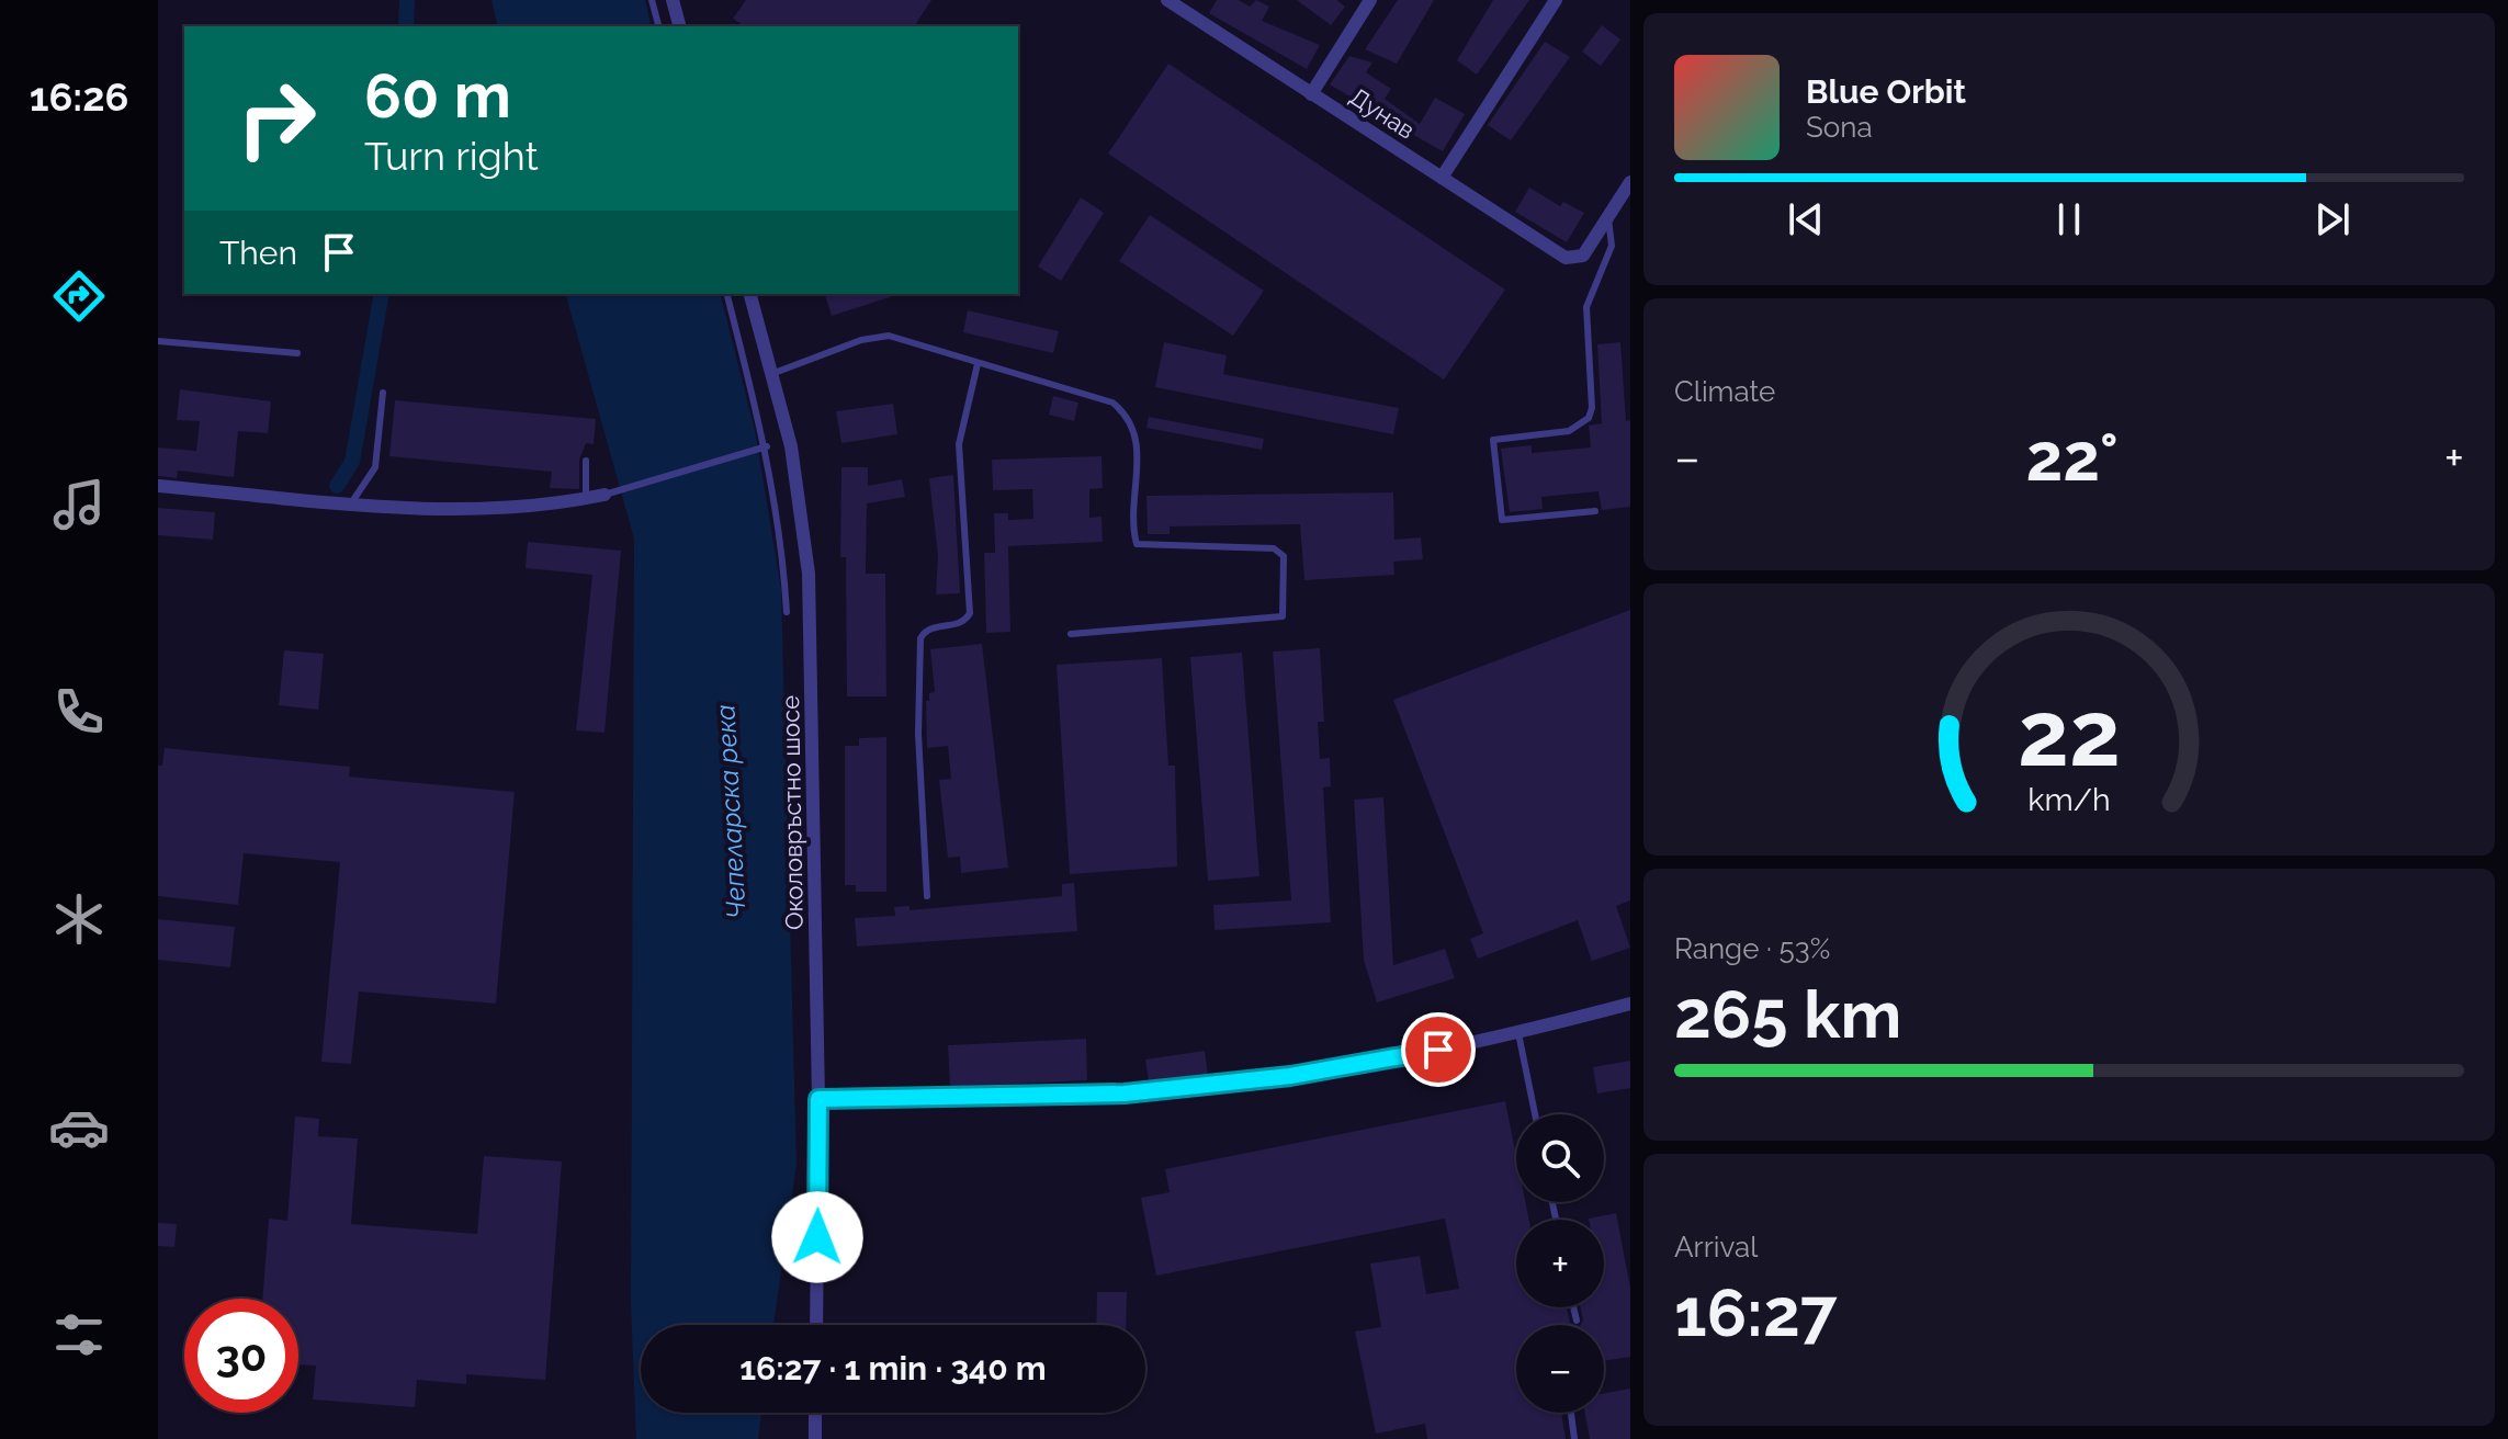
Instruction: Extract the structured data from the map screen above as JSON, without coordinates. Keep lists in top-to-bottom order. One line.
{"streets":{"street":["Дунав","Околовръстно шосе"]},"water":["Чепеларска река"],"page":{"tabs":"16:26","turn":["60 m","Turn right"],"song":["Blue Orbit","Sona"],"then":"Then","tile":["Climate",["Range · 53%","265 km"],["Arrival","16:27"]],"heat":["−","22°","+"],"map_buttons":["+","−"],"limit":"30","trip":"16:27 · 1 min · 340 m","gauge":["22","km/h"]}}
